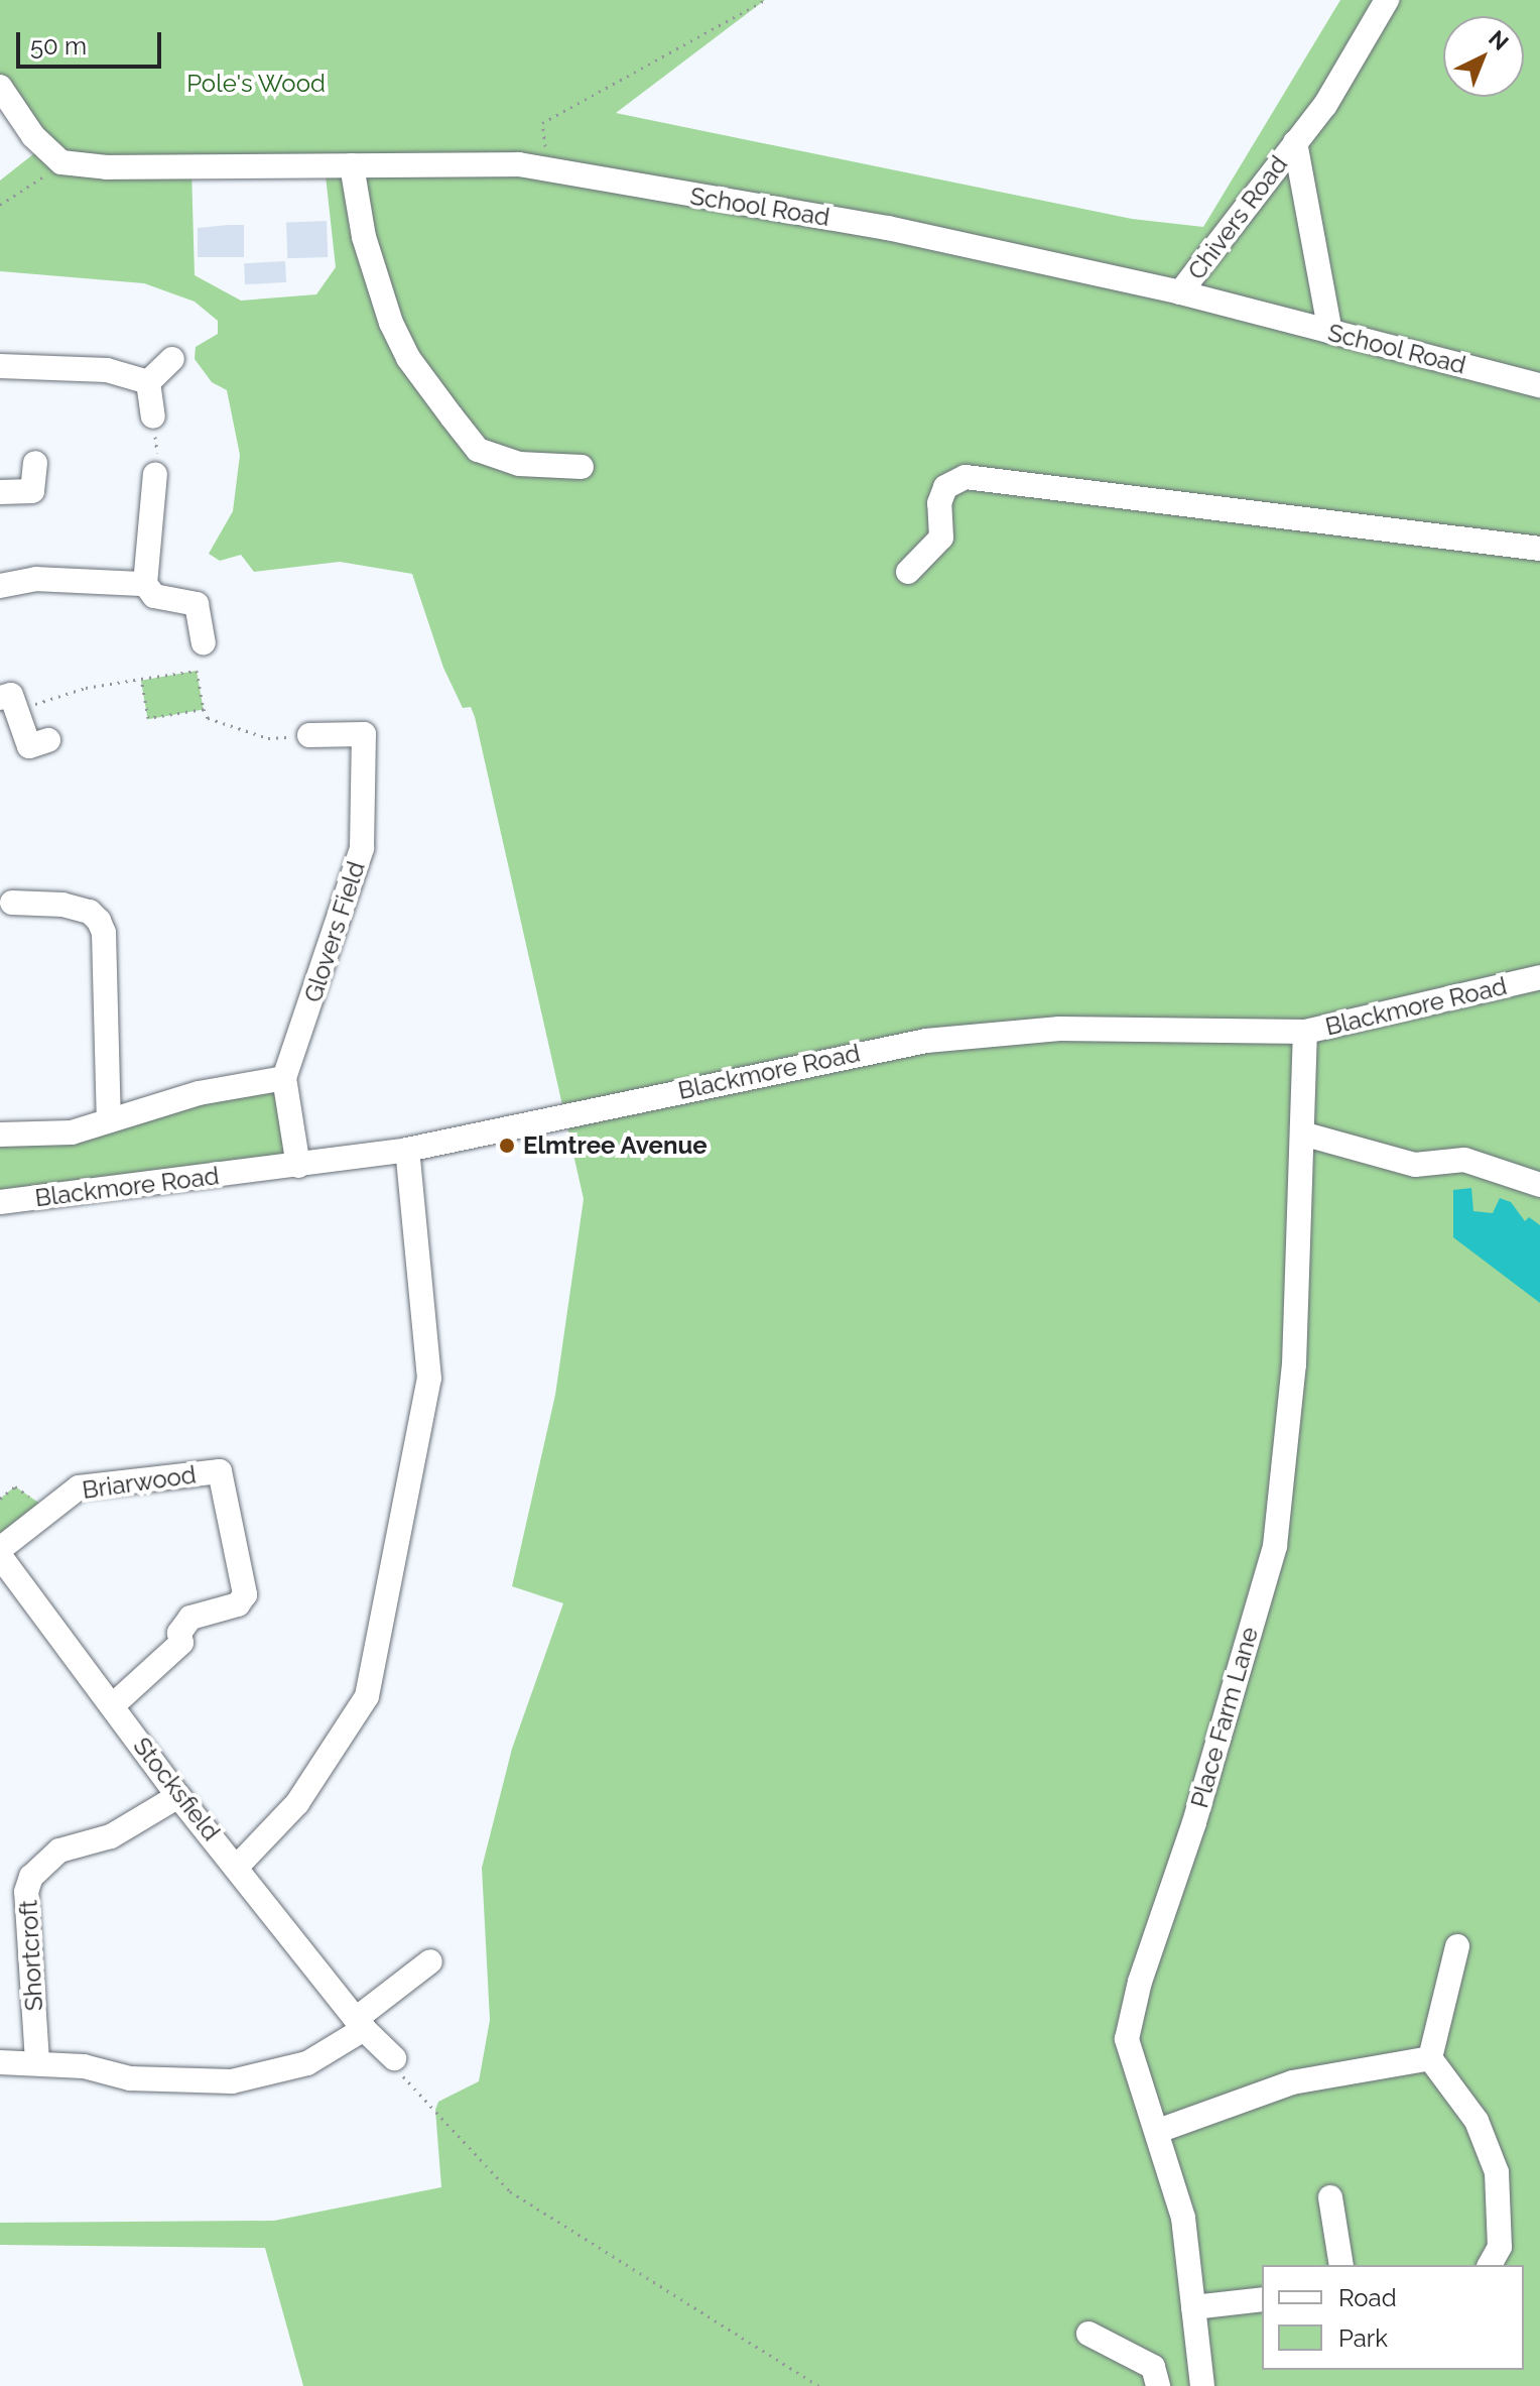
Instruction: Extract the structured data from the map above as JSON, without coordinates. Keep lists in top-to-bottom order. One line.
{"streets":{"street":["School Road","Chivers Road","Glovers Field","Blackmore Road","Briarwood","Place Farm Lane","Stocksfield","Shortcroft"]},"crossings":[["School Road","Chivers Road"],["Glovers Field","Blackmore Road"],["Blackmore Road","Place Farm Lane"],["Briarwood","Stocksfield"],["Stocksfield","Shortcroft"]],"parks":["Pole's Wood"],"places":["Elmtree Avenue"],"legend":["Road","Park"],"scale_bar":"50 m","north":"top right"}
